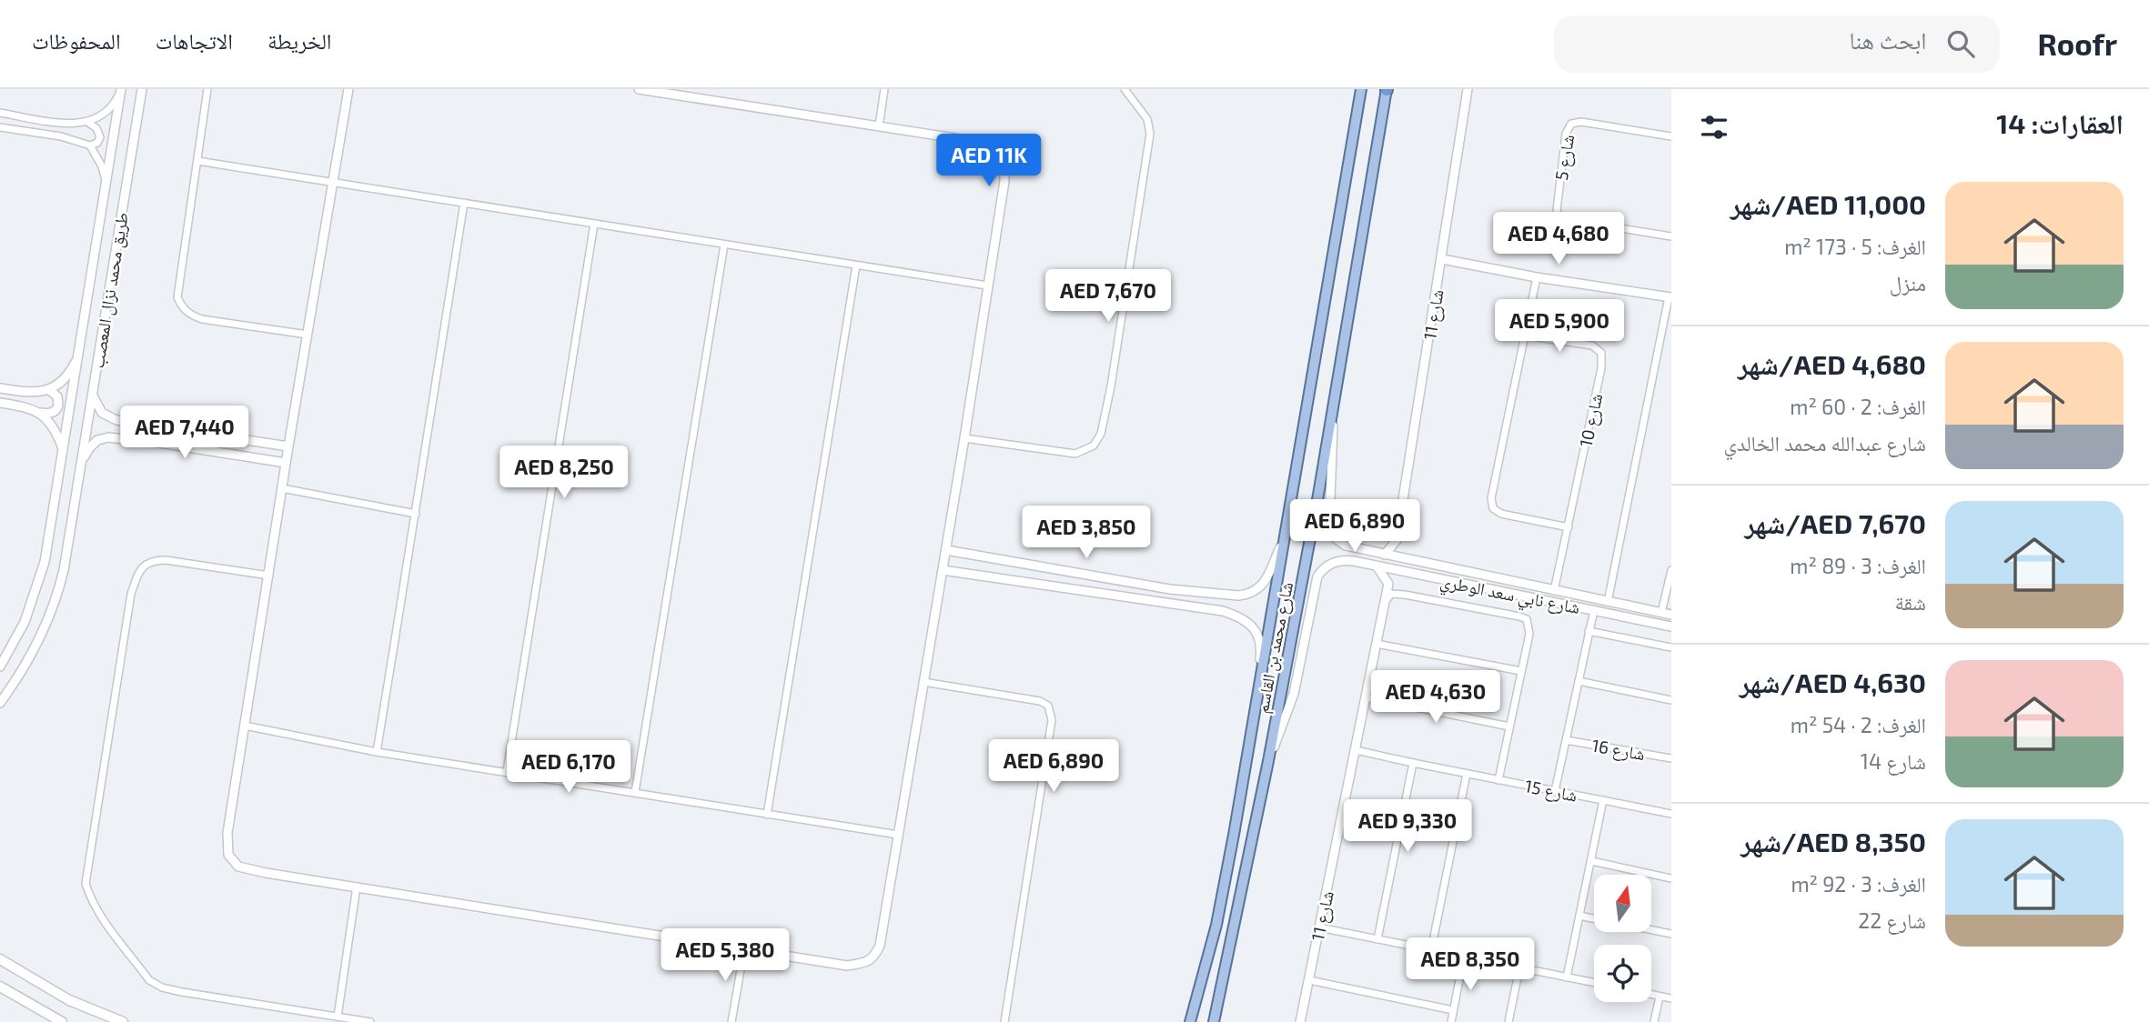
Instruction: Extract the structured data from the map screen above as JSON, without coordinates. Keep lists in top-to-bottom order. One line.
{"streets":{"main road":["شارع محمد بن القاسم"],"street":["شارع 5","طريق محمد نزال المعصب","شارع 11","شارع 10","شارع نابي سعد الوطري","شارع 16","شارع 15"]},"crossings":[["شارع 11","شارع 15"],["شارع 10","شارع نابي سعد الوطري"],["شارع نابي سعد الوطري","شارع محمد بن القاسم"],["شارع نابي سعد الوطري","شارع 16"],["شارع 16","شارع 15"]],"north":"top","page":{"header":"Roofr","search":"ابحث هنا","nav":["الخريطة","الاتجاهات","المحفوظات"],"heading":"العقارات: 14","price":["AED 11K","AED 4,680","AED 7,670","AED 5,900","AED 7,440","AED 8,250","AED 6,890","AED 3,850","AED 4,630","AED 6,890","AED 6,170","AED 9,330","AED 5,380","AED 8,350"],"list":[{"name":"AED 11,000/شهر","note":"الغرف: 5 · 173 m² · منزل"},{"name":"AED 4,680/شهر","note":"الغرف: 2 · 60 m² · شارع عبدالله محمد الخالدي"},{"name":"AED 7,670/شهر","note":"الغرف: 3 · 89 m² · شقة"},{"name":"AED 4,630/شهر","note":"الغرف: 2 · 54 m² · شارع 14"},{"name":"AED 8,350/شهر","note":"الغرف: 3 · 92 m² · شارع 22"}]}}
